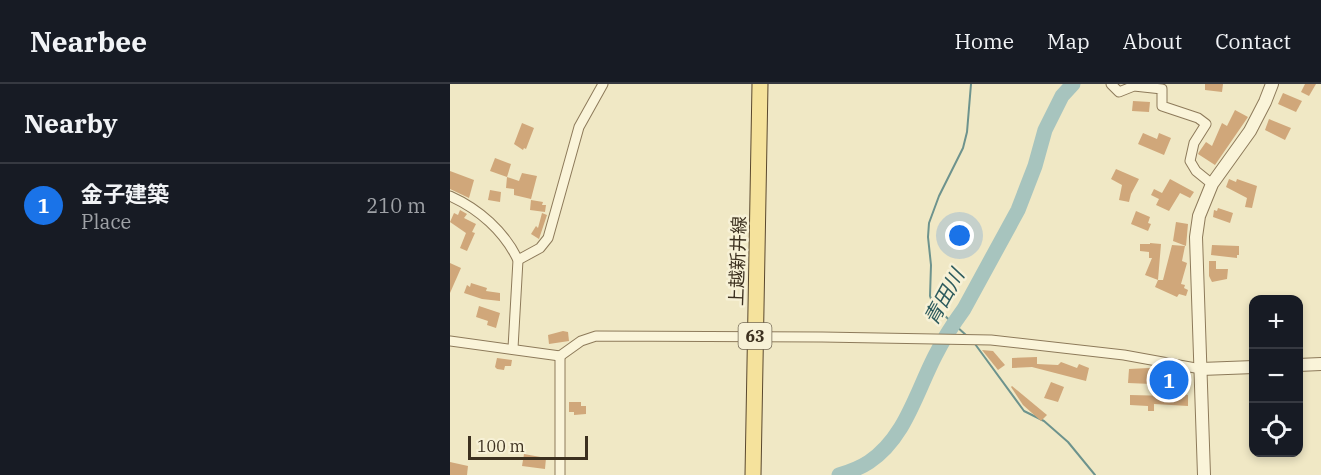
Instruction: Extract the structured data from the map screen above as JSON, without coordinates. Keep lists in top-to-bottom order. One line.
{"streets":{"main road":["上越新井線","63"]},"water":["青田川"],"scale_bar":"100 m","page":{"header":"Nearbee","nav":["Home","Map","About","Contact"],"heading":"Nearby","list":[{"mark":"1","name":"金子建築","note":"Place","value":"210 m"}],"map_buttons":["+","−"],"pins":"1","scale":"100 m"}}
